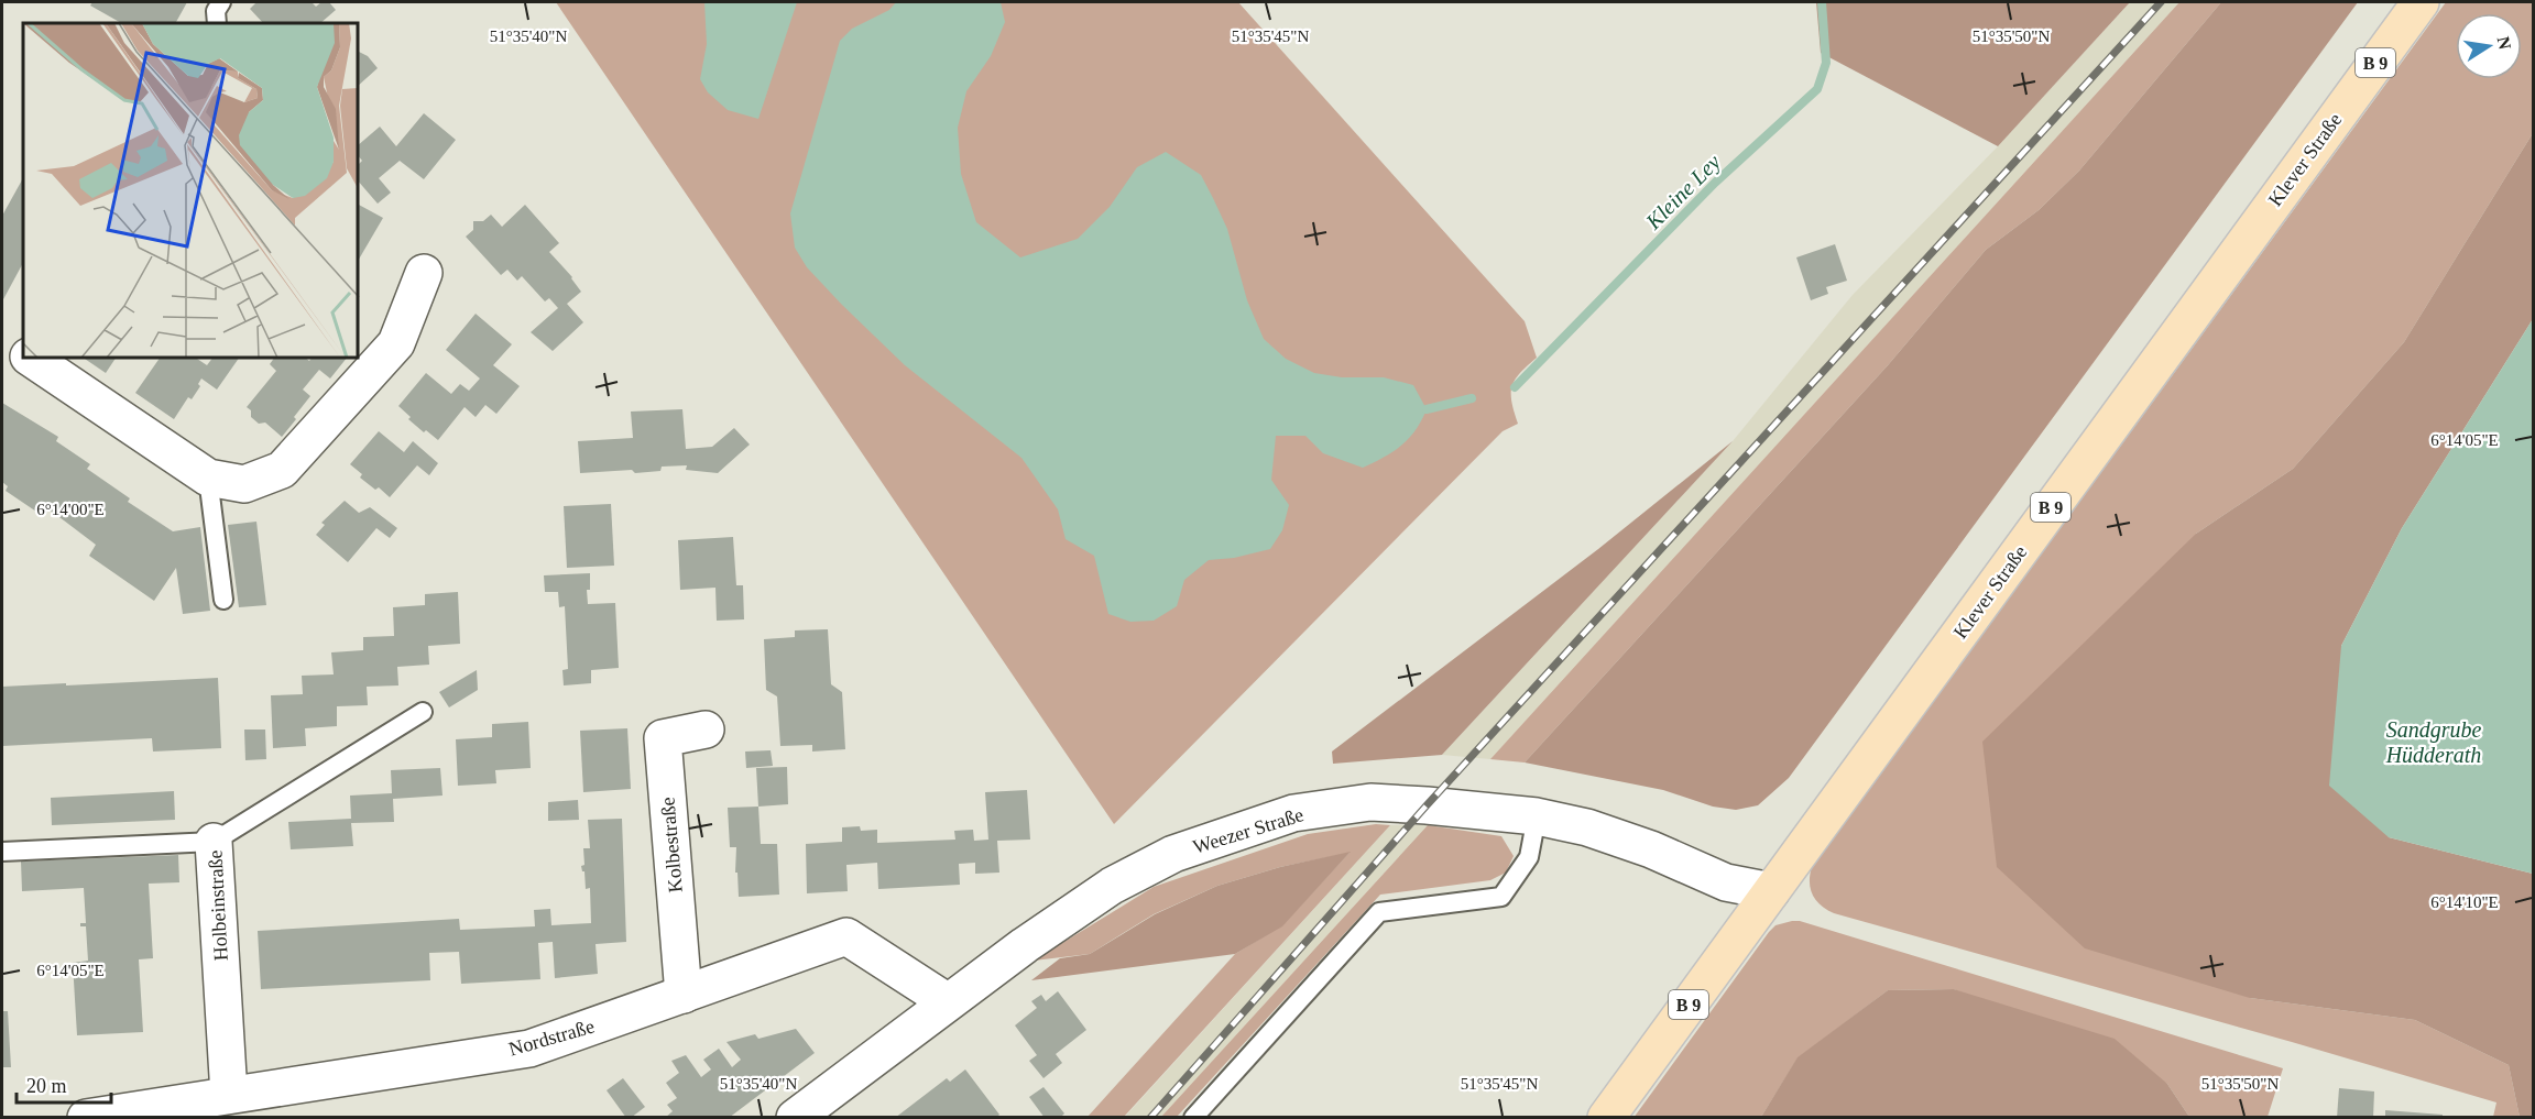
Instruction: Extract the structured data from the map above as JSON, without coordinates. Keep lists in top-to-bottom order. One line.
{"streets":{"main road":["B 9","Klever Straße"],"street":["Weezer Straße","Kolbestraße","Holbeinstraße","Nordstraße"]},"crossings":[["Klever Straße","Weezer Straße"],["Weezer Straße","Nordstraße"],["Kolbestraße","Nordstraße"],["Holbeinstraße","Nordstraße"]],"water":["Kleine Ley","Sandgrube Hüdderath"],"scale_bar":"20 m","north":"right","coordinates":["51°35'40\"N","51°35'45\"N","51°35'50\"N","6°14'05\"E","6°14'00\"E","6°14'10\"E"]}
